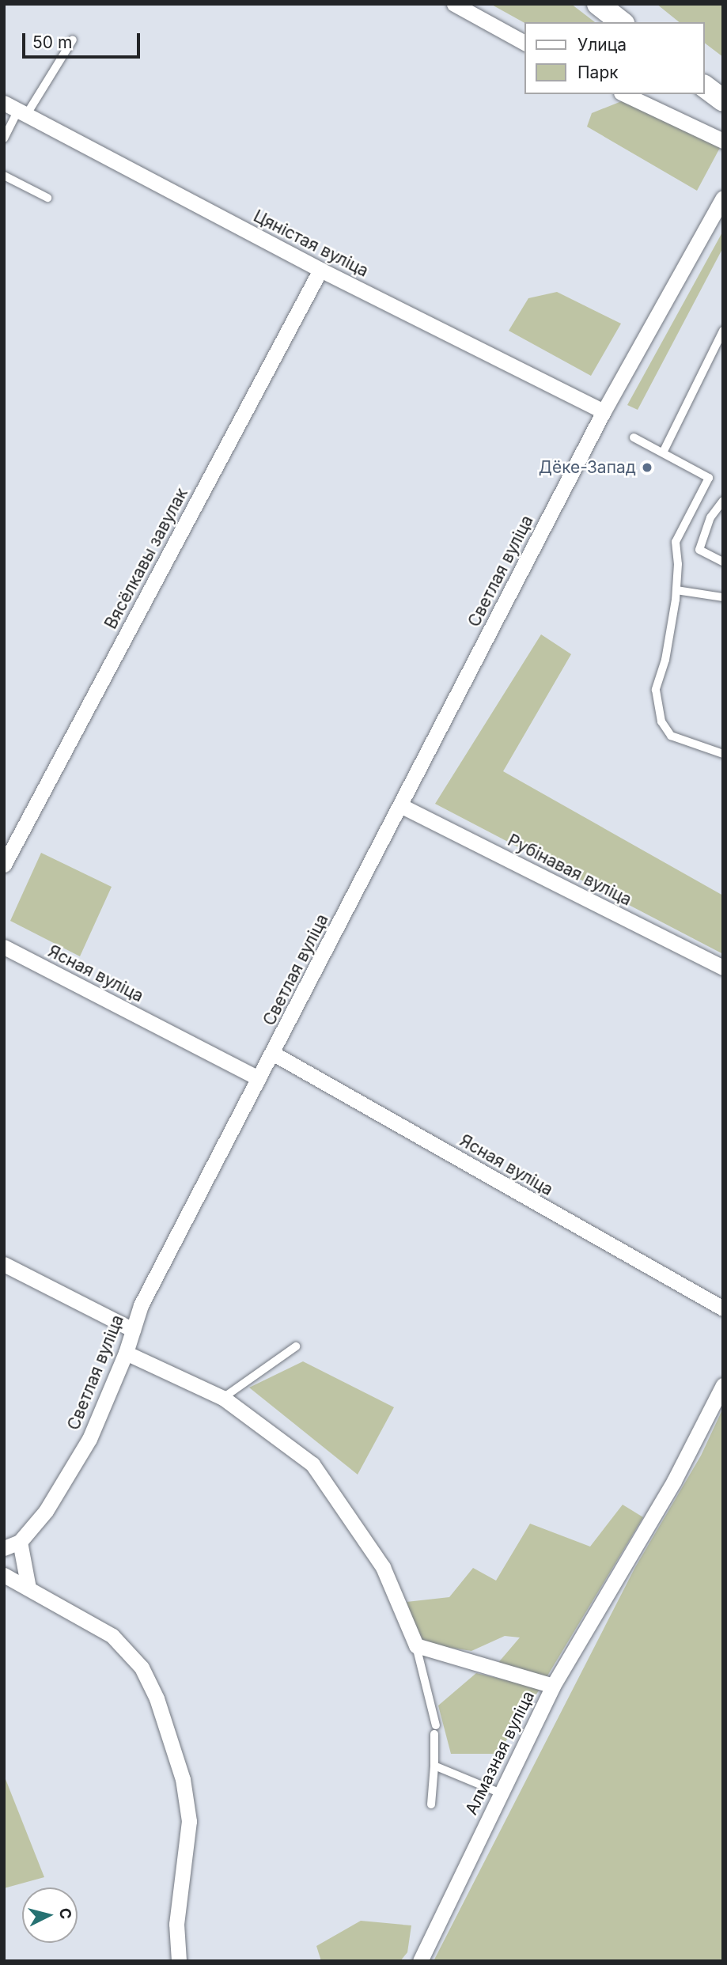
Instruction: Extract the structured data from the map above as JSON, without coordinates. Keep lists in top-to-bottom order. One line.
{"streets":{"street":["Цяністая вуліца","Вясёлкавы завулак","Светлая вуліца","Рубінавая вуліца","Ясная вуліца","Алмазная вуліца"]},"crossings":[["Цяністая вуліца","Вясёлкавы завулак"],["Цяністая вуліца","Светлая вуліца"],["Светлая вуліца","Рубінавая вуліца"],["Светлая вуліца","Ясная вуліца"]],"places":["Дёке-Запад"],"legend":["Улица","Парк"],"scale_bar":"50 m","north":"right"}
